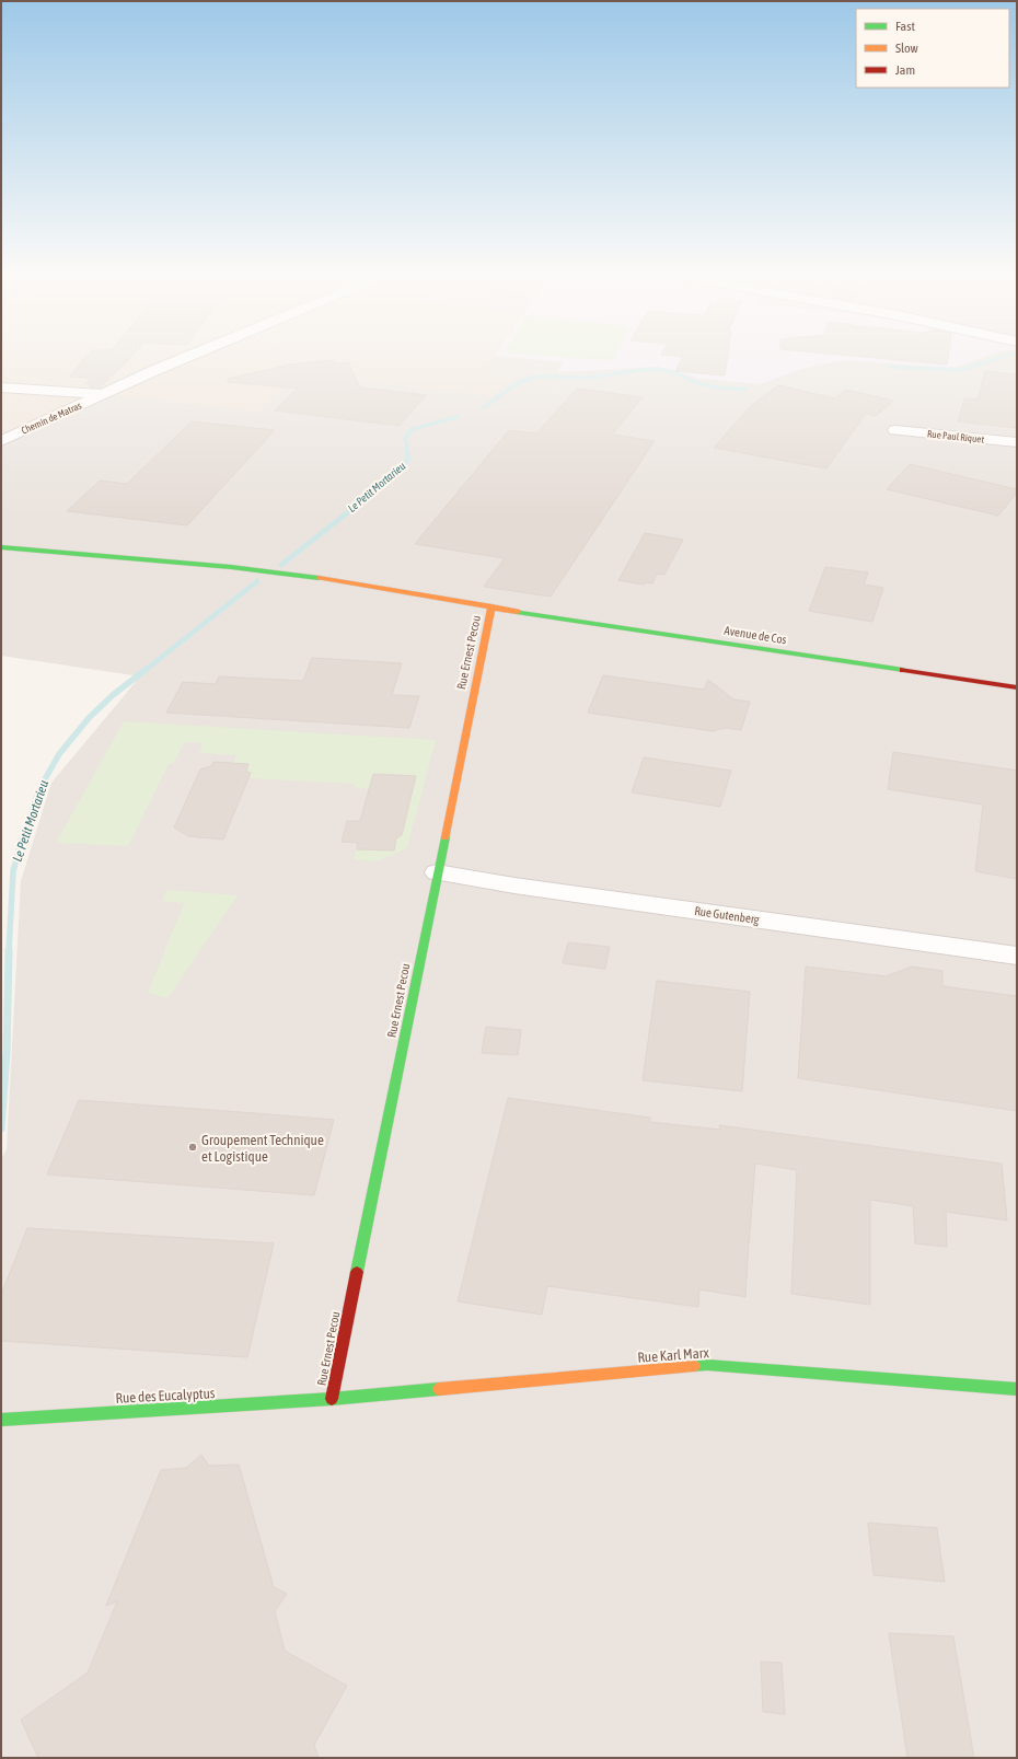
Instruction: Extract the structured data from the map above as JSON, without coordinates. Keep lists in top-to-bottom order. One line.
{"streets":{"street":["Chemin de Matras","Rue Paul Riquet","Avenue de Cos","Rue Ernest Pecou","Rue Gutenberg","Rue Karl Marx","Rue des Eucalyptus"]},"crossings":[["Avenue de Cos","Rue Ernest Pecou"],["Rue Ernest Pecou","Rue Gutenberg"],["Rue Ernest Pecou","Rue Karl Marx"],["Rue Ernest Pecou","Rue des Eucalyptus"],["Rue Karl Marx","Rue des Eucalyptus"]],"water":["Le Petit Mortarieu"],"places":["Groupement Technique et Logistique"],"legend":["Fast","Slow","Jam"]}
